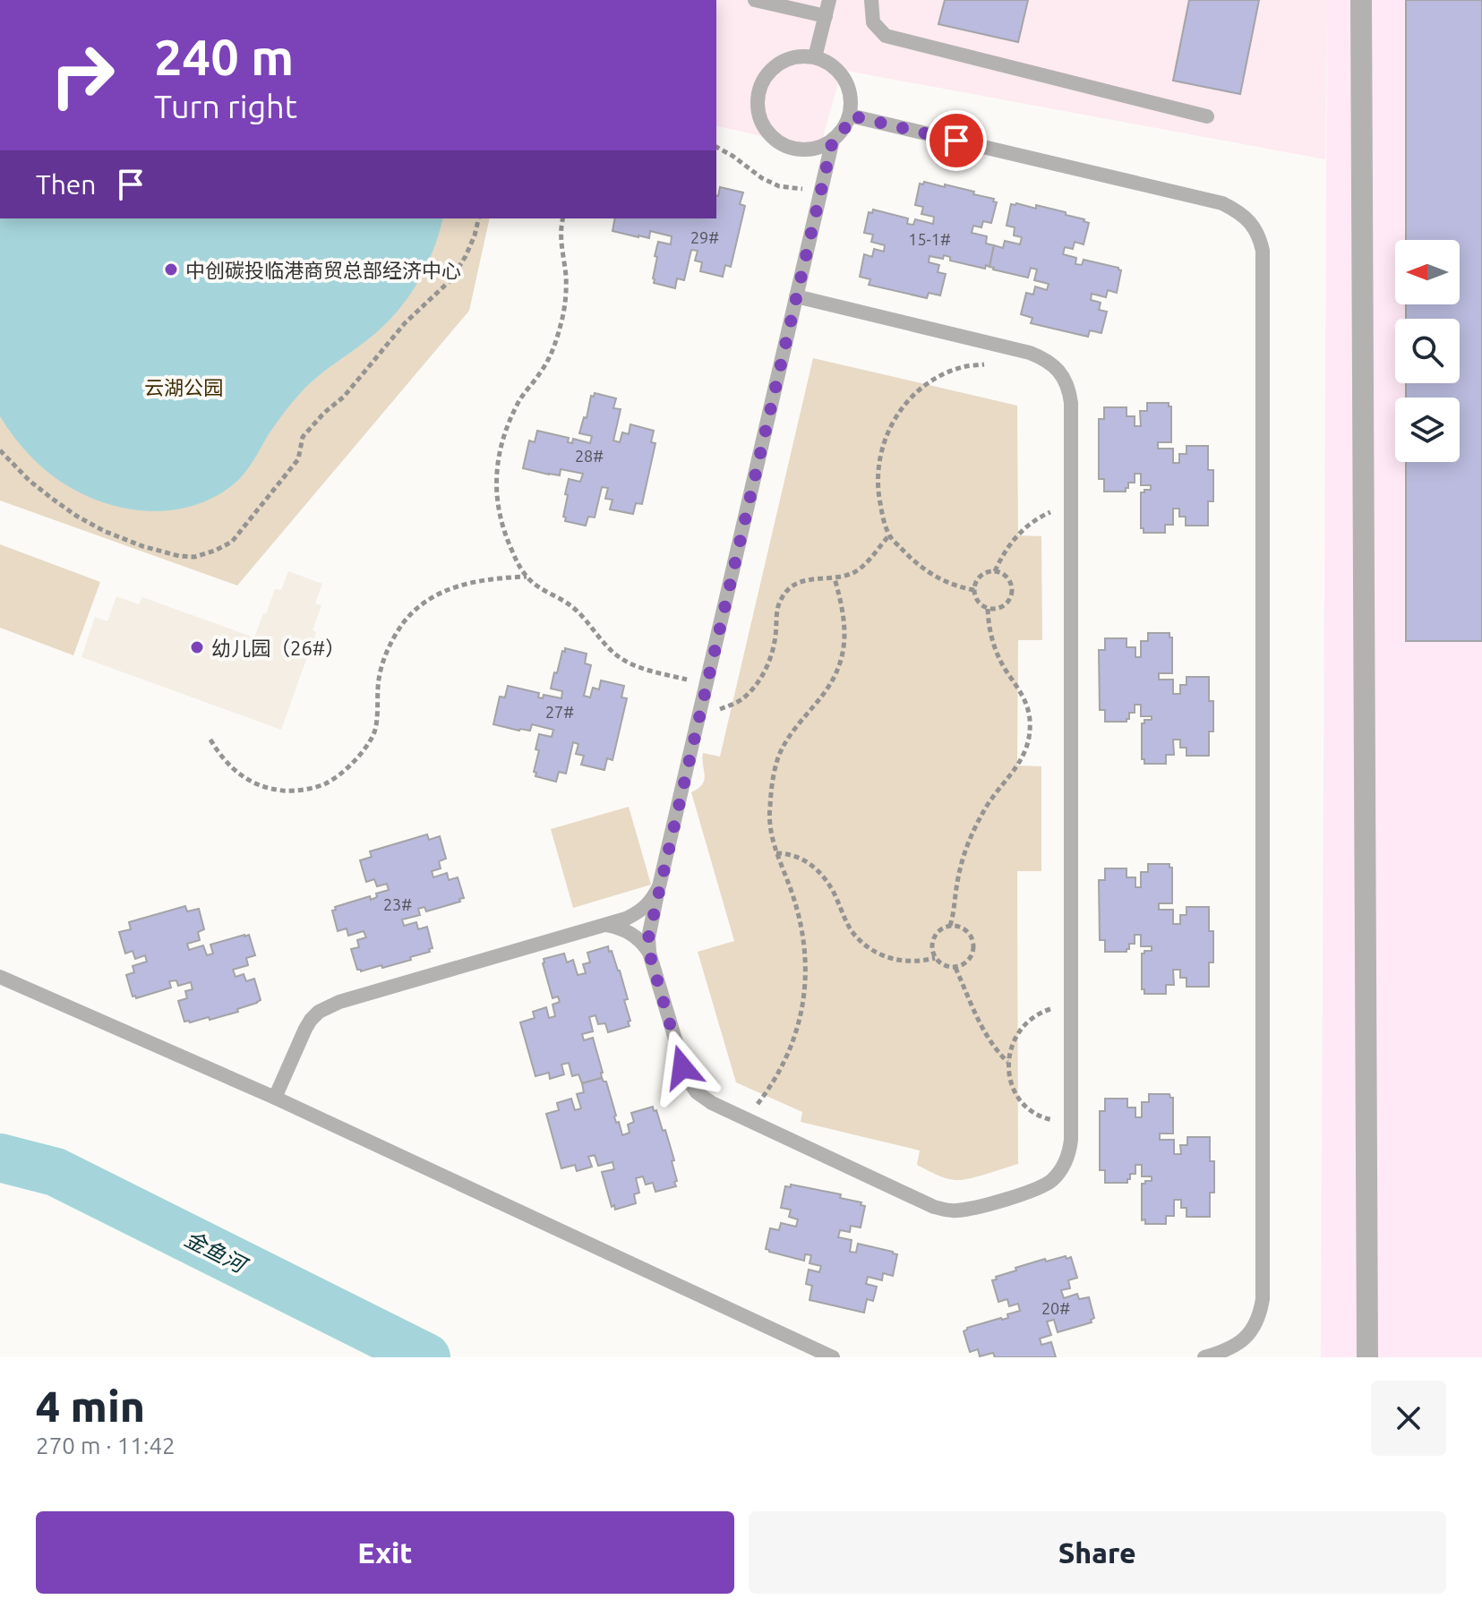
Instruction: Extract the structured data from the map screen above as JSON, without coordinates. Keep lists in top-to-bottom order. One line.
{"water":["金鱼河"],"parks":["云湖公园"],"places":["中创碳投临港商贸总部经济中心","幼儿园（26#）"],"house_numbers":["29#","15-1#","28#","27#","23#","20#"],"north":"left","page":{"turn":["240 m","Turn right"],"then":"Then","heading":["4 min","270 m · 11:42"],"buttons":["Exit","Share"]}}
